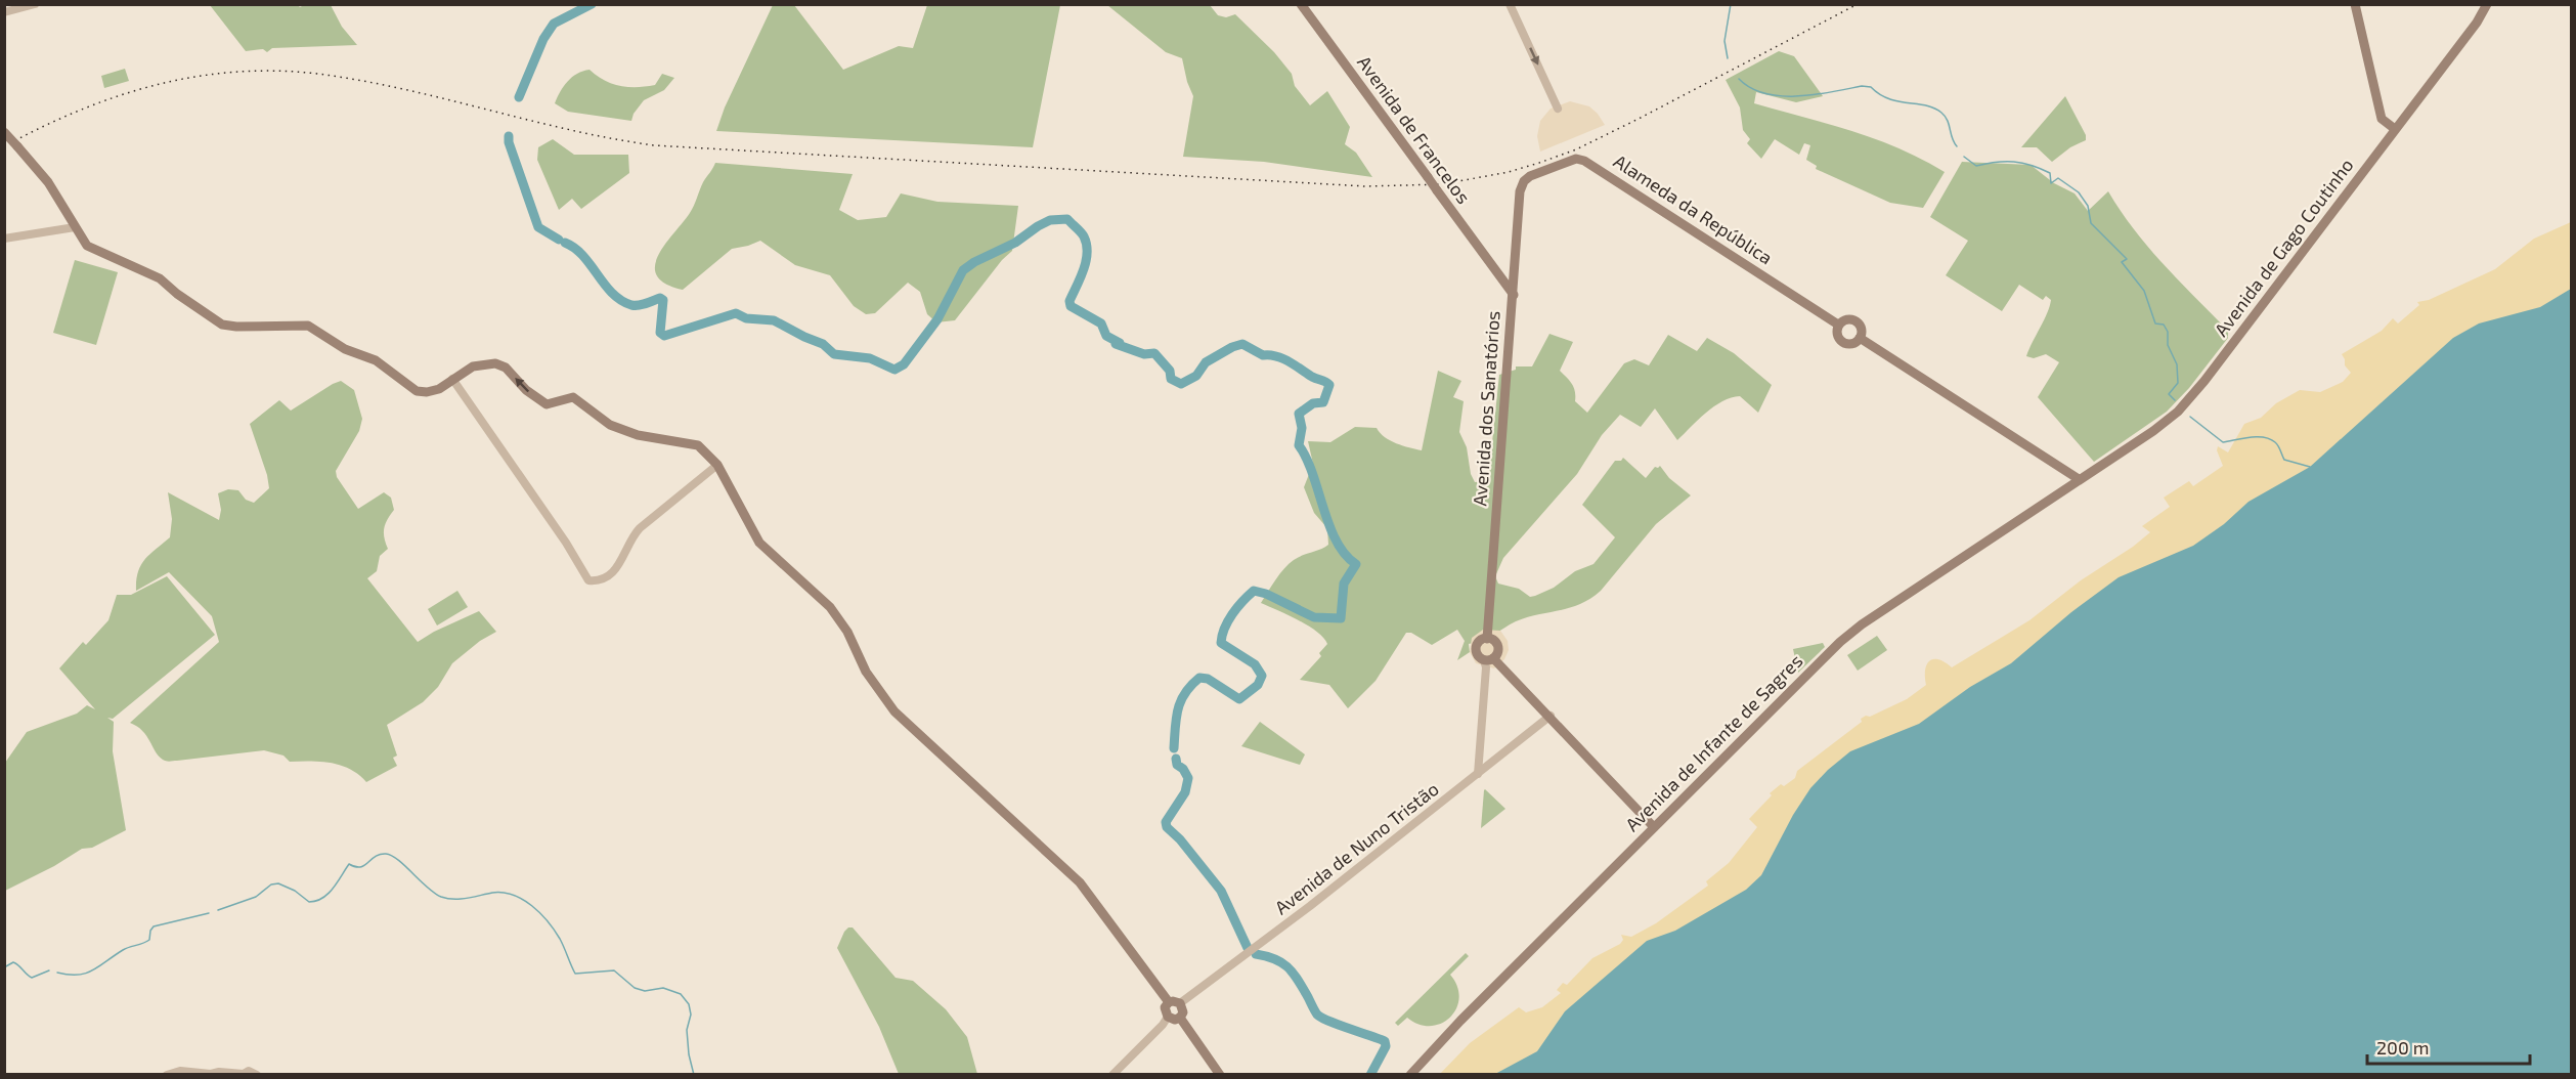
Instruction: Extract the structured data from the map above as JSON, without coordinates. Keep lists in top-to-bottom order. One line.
{"streets":{"main road":["Avenida de Francelos","Alameda da República","Avenida de Gago Coutinho","Avenida dos Sanatórios","Avenida de Infante de Sagres"],"street":["Avenida de Nuno Tristão"]},"crossings":[["Avenida de Francelos","Avenida dos Sanatórios"],["Alameda da República","Avenida dos Sanatórios"],["Avenida de Gago Coutinho","Avenida de Infante de Sagres"],["Avenida dos Sanatórios","Avenida de Nuno Tristão"]],"scale_bar":"200 m"}
